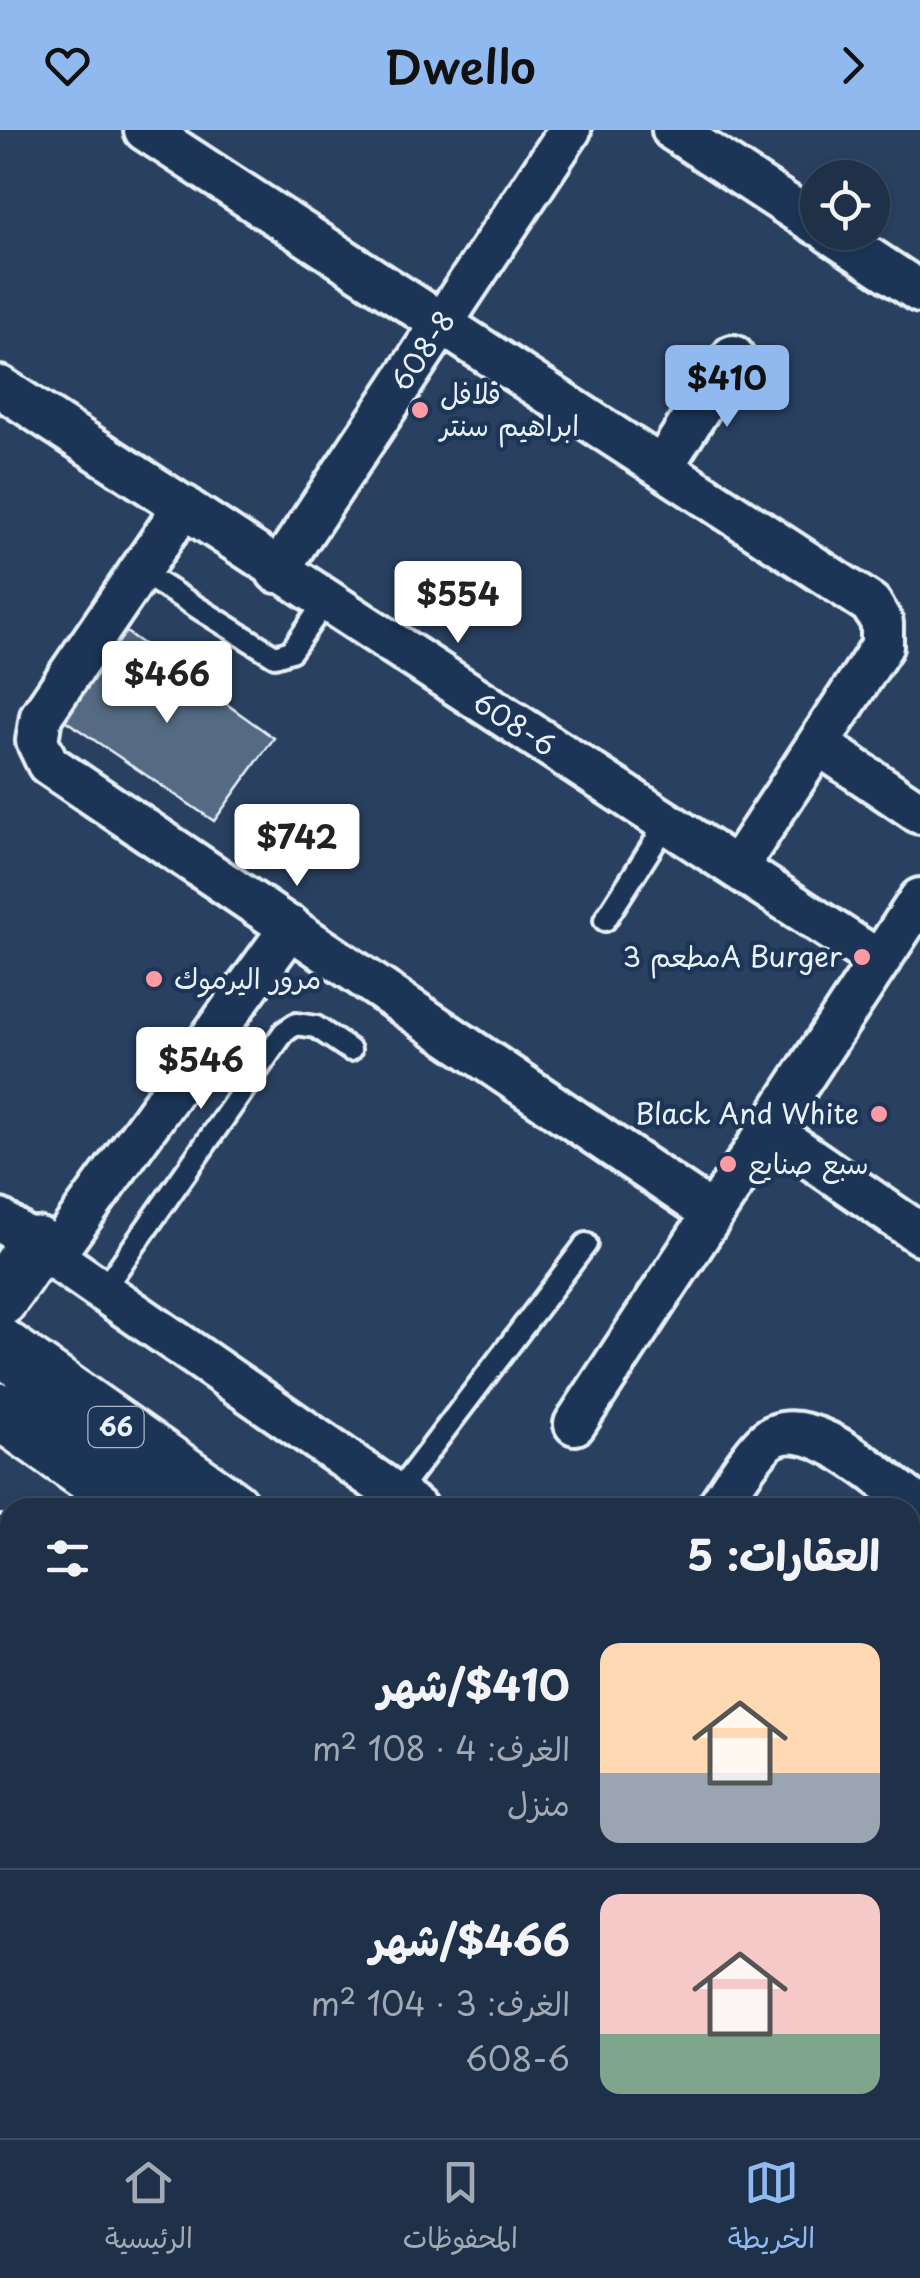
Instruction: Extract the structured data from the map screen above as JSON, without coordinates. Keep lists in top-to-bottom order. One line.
{"streets":{"main road":["66"],"street":["608-8","608-6"]},"crossings":[["608-8","608-6"]],"places":["فلافل ابراهيم سنتر","مطعم 3A Burger","مرور اليرموك","Black And White","سبع صنايع"],"page":{"header":"Dwello","price":["$410","$554","$466","$742","$546"],"heading":"العقارات: 5","list":[{"name":"$410/شهر","note":"الغرف: 4 · 108 m² · منزل"},{"name":"$466/شهر","note":"الغرف: 3 · 104 m² · 608-6"}],"tabs":["الخريطة","المحفوظات","الرئيسية"]}}
